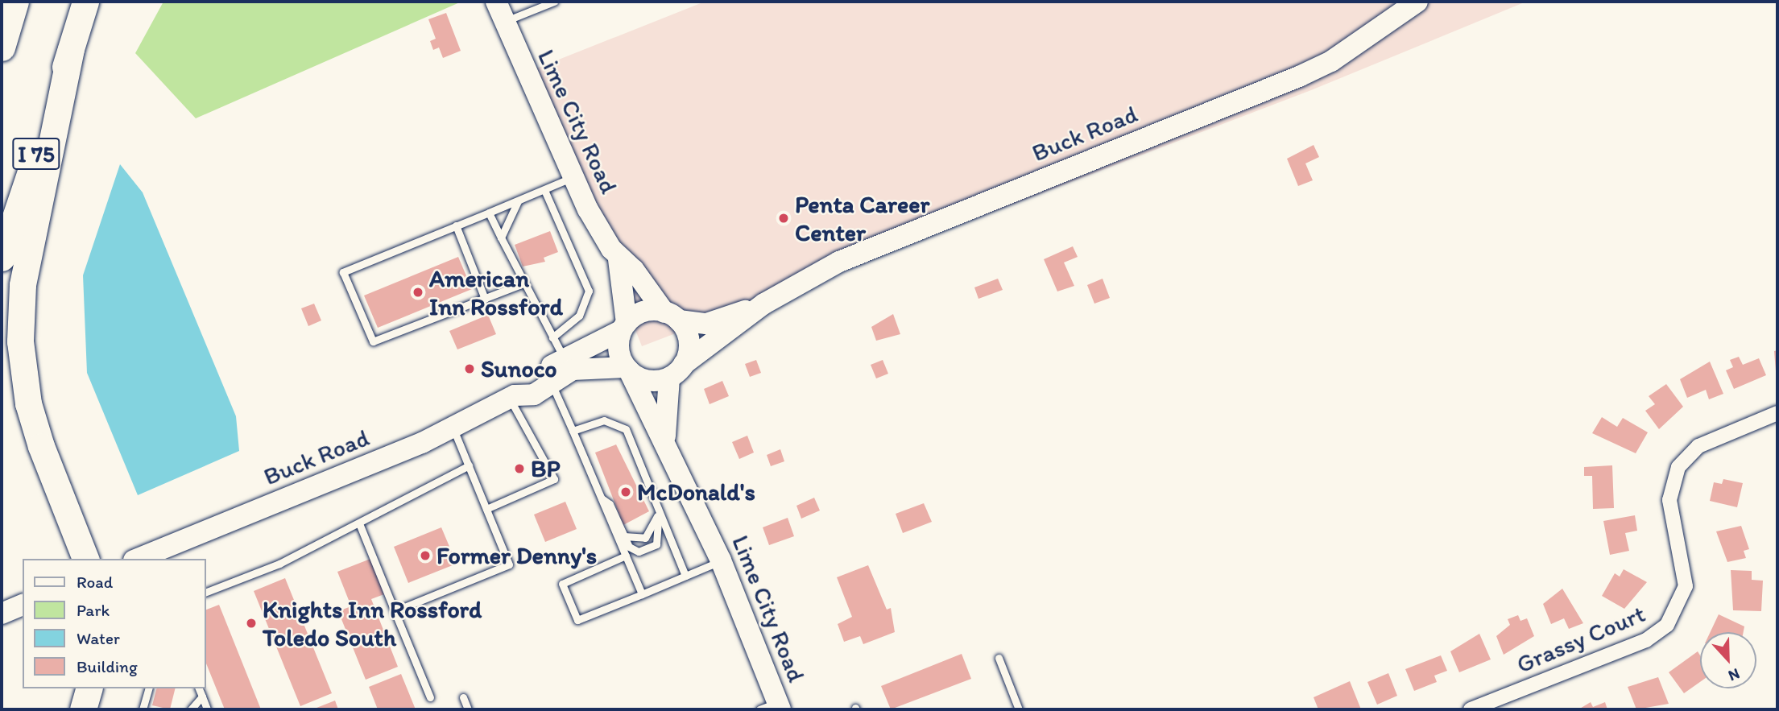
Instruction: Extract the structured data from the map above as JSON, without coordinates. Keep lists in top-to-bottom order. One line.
{"streets":{"highway":["I 75"],"street":["Lime City Road","Buck Road","Grassy Court"]},"crossings":[["Lime City Road","Buck Road"]],"places":["Penta Career Center","American Inn Rossford","Sunoco","BP","McDonald's","Former Denny's","Knights Inn Rossford Toledo South"],"legend":["Road","Park","Water","Building"],"north":"bottom"}
